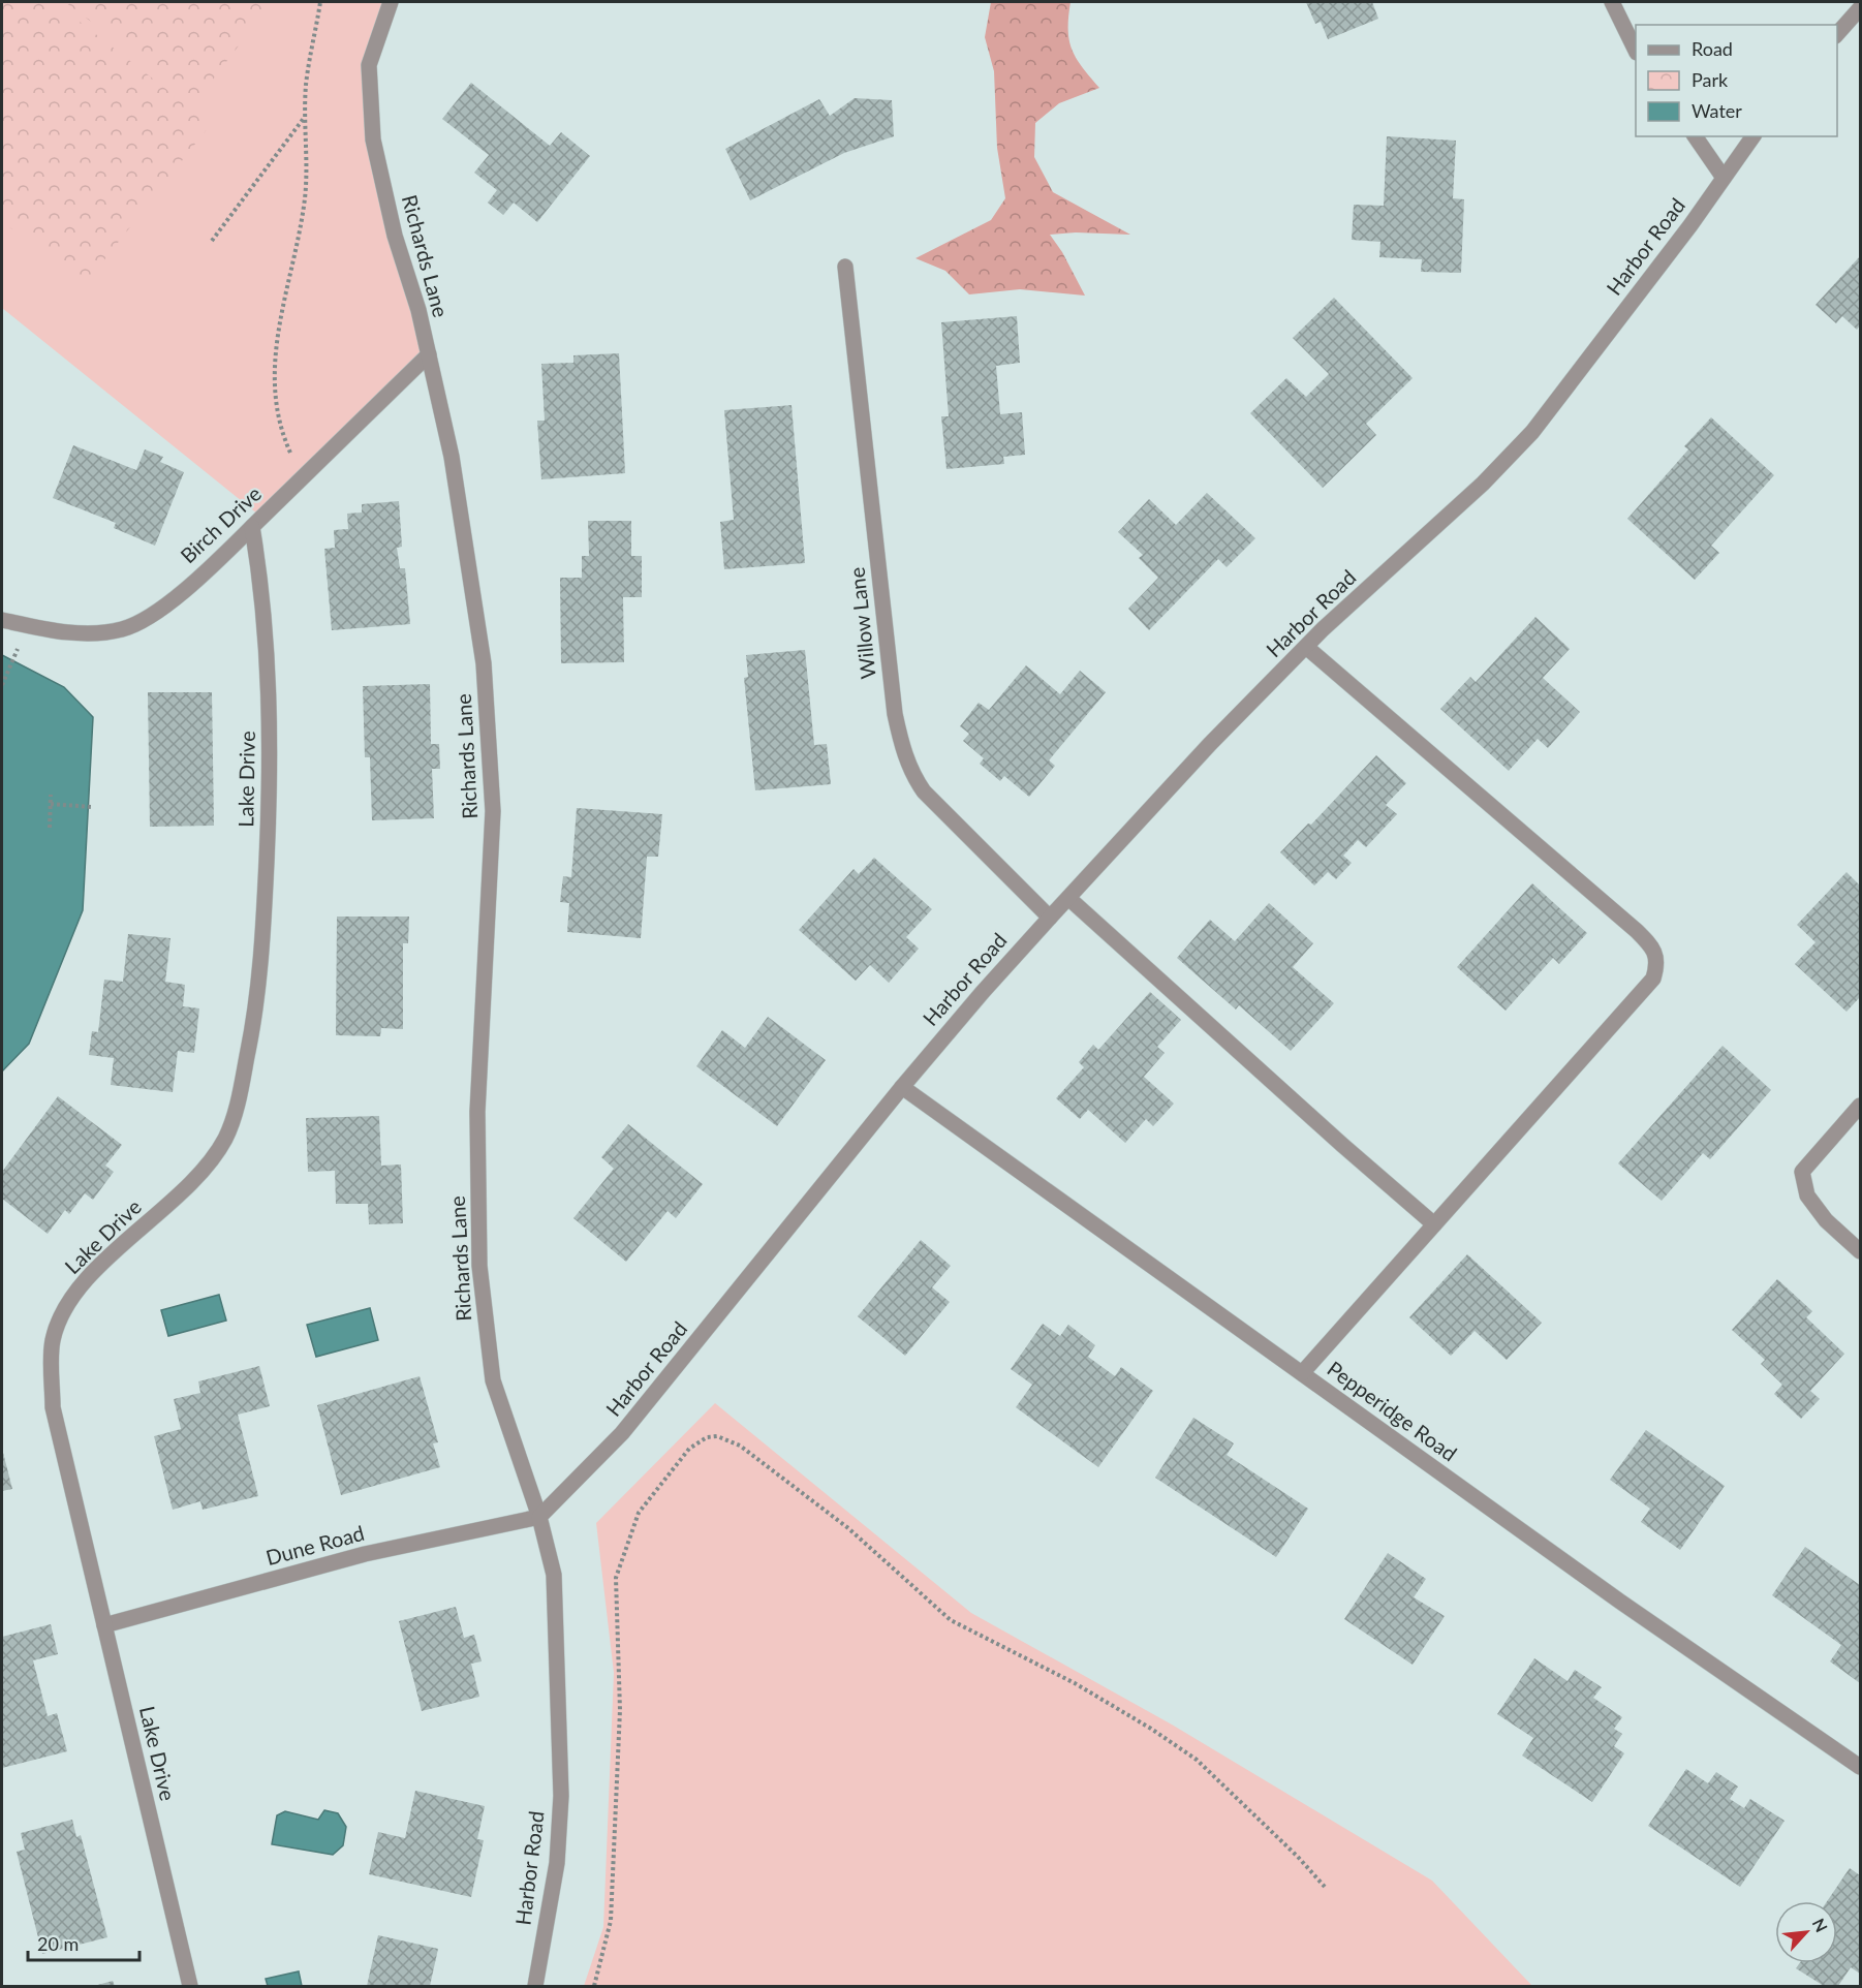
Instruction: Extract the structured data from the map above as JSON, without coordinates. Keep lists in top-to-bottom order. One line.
{"streets":{"street":["Harbor Road","Richards Lane","Birch Drive","Willow Lane","Lake Drive","Pepperidge Road","Dune Road"]},"crossings":[["Harbor Road","Richards Lane"],["Harbor Road","Willow Lane"],["Harbor Road","Pepperidge Road"],["Harbor Road","Dune Road"],["Richards Lane","Birch Drive"],["Richards Lane","Dune Road"],["Birch Drive","Lake Drive"],["Lake Drive","Dune Road"]],"legend":["Road","Park","Water"],"scale_bar":"20 m","north":"top right"}
